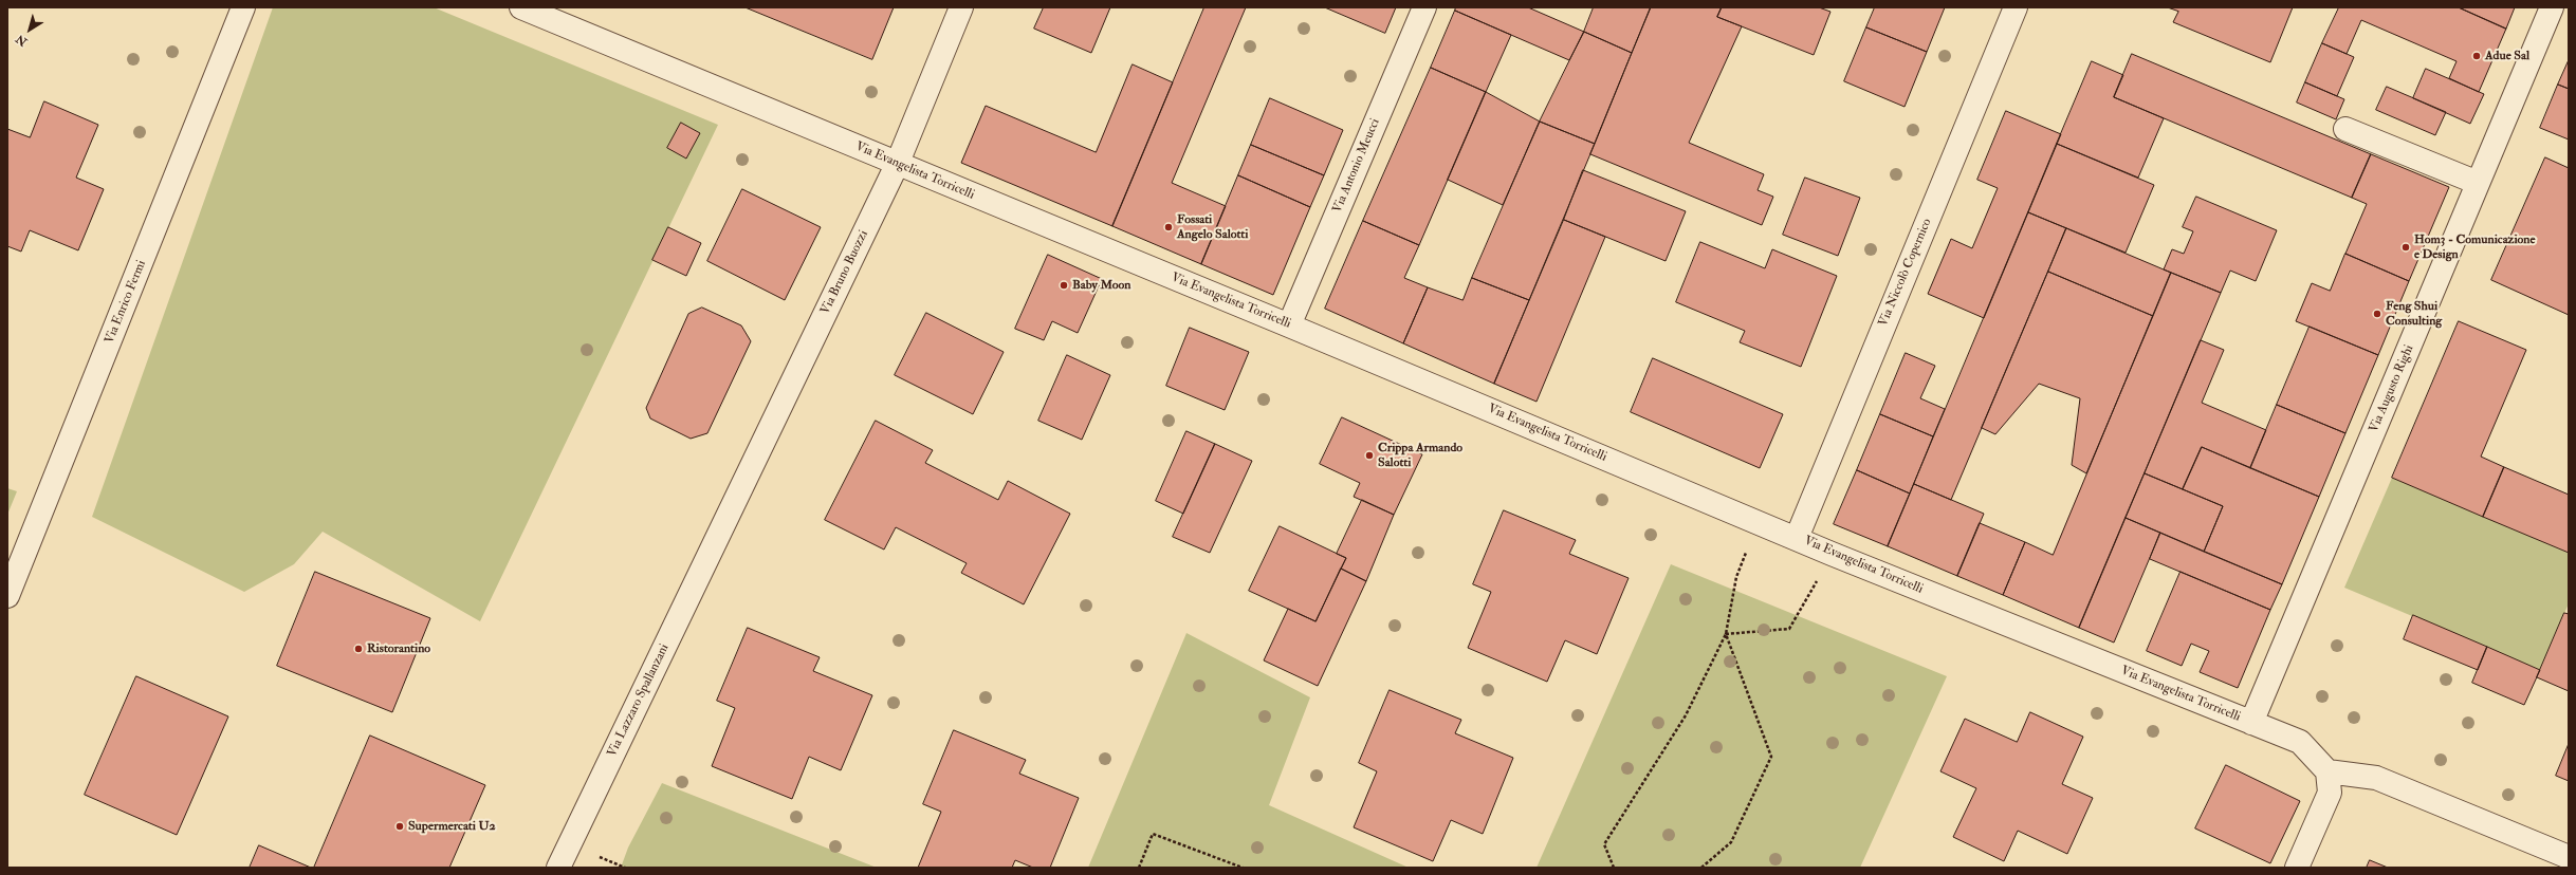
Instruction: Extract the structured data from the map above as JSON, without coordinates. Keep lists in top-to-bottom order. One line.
{"streets":{"street":["Via Antonio Meucci","Via Evangelista Torricelli","Via Bruno Buozzi","Via Niccolò Copernico","Via Enrico Fermi","Via Augusto Righi","Via Lazzaro Spallanzani"]},"crossings":[["Via Antonio Meucci","Via Evangelista Torricelli"],["Via Evangelista Torricelli","Via Bruno Buozzi"],["Via Evangelista Torricelli","Via Niccolò Copernico"],["Via Evangelista Torricelli","Via Augusto Righi"],["Via Bruno Buozzi","Via Lazzaro Spallanzani"]],"places":["Adue Sal","Fossati Angelo Salotti","Hom3 - Comunicazione e Design","Baby Moon","Feng Shui Consulting","Crippa Armando Salotti","Ristorantino","Supermercati U2"],"north":"bottom left"}
